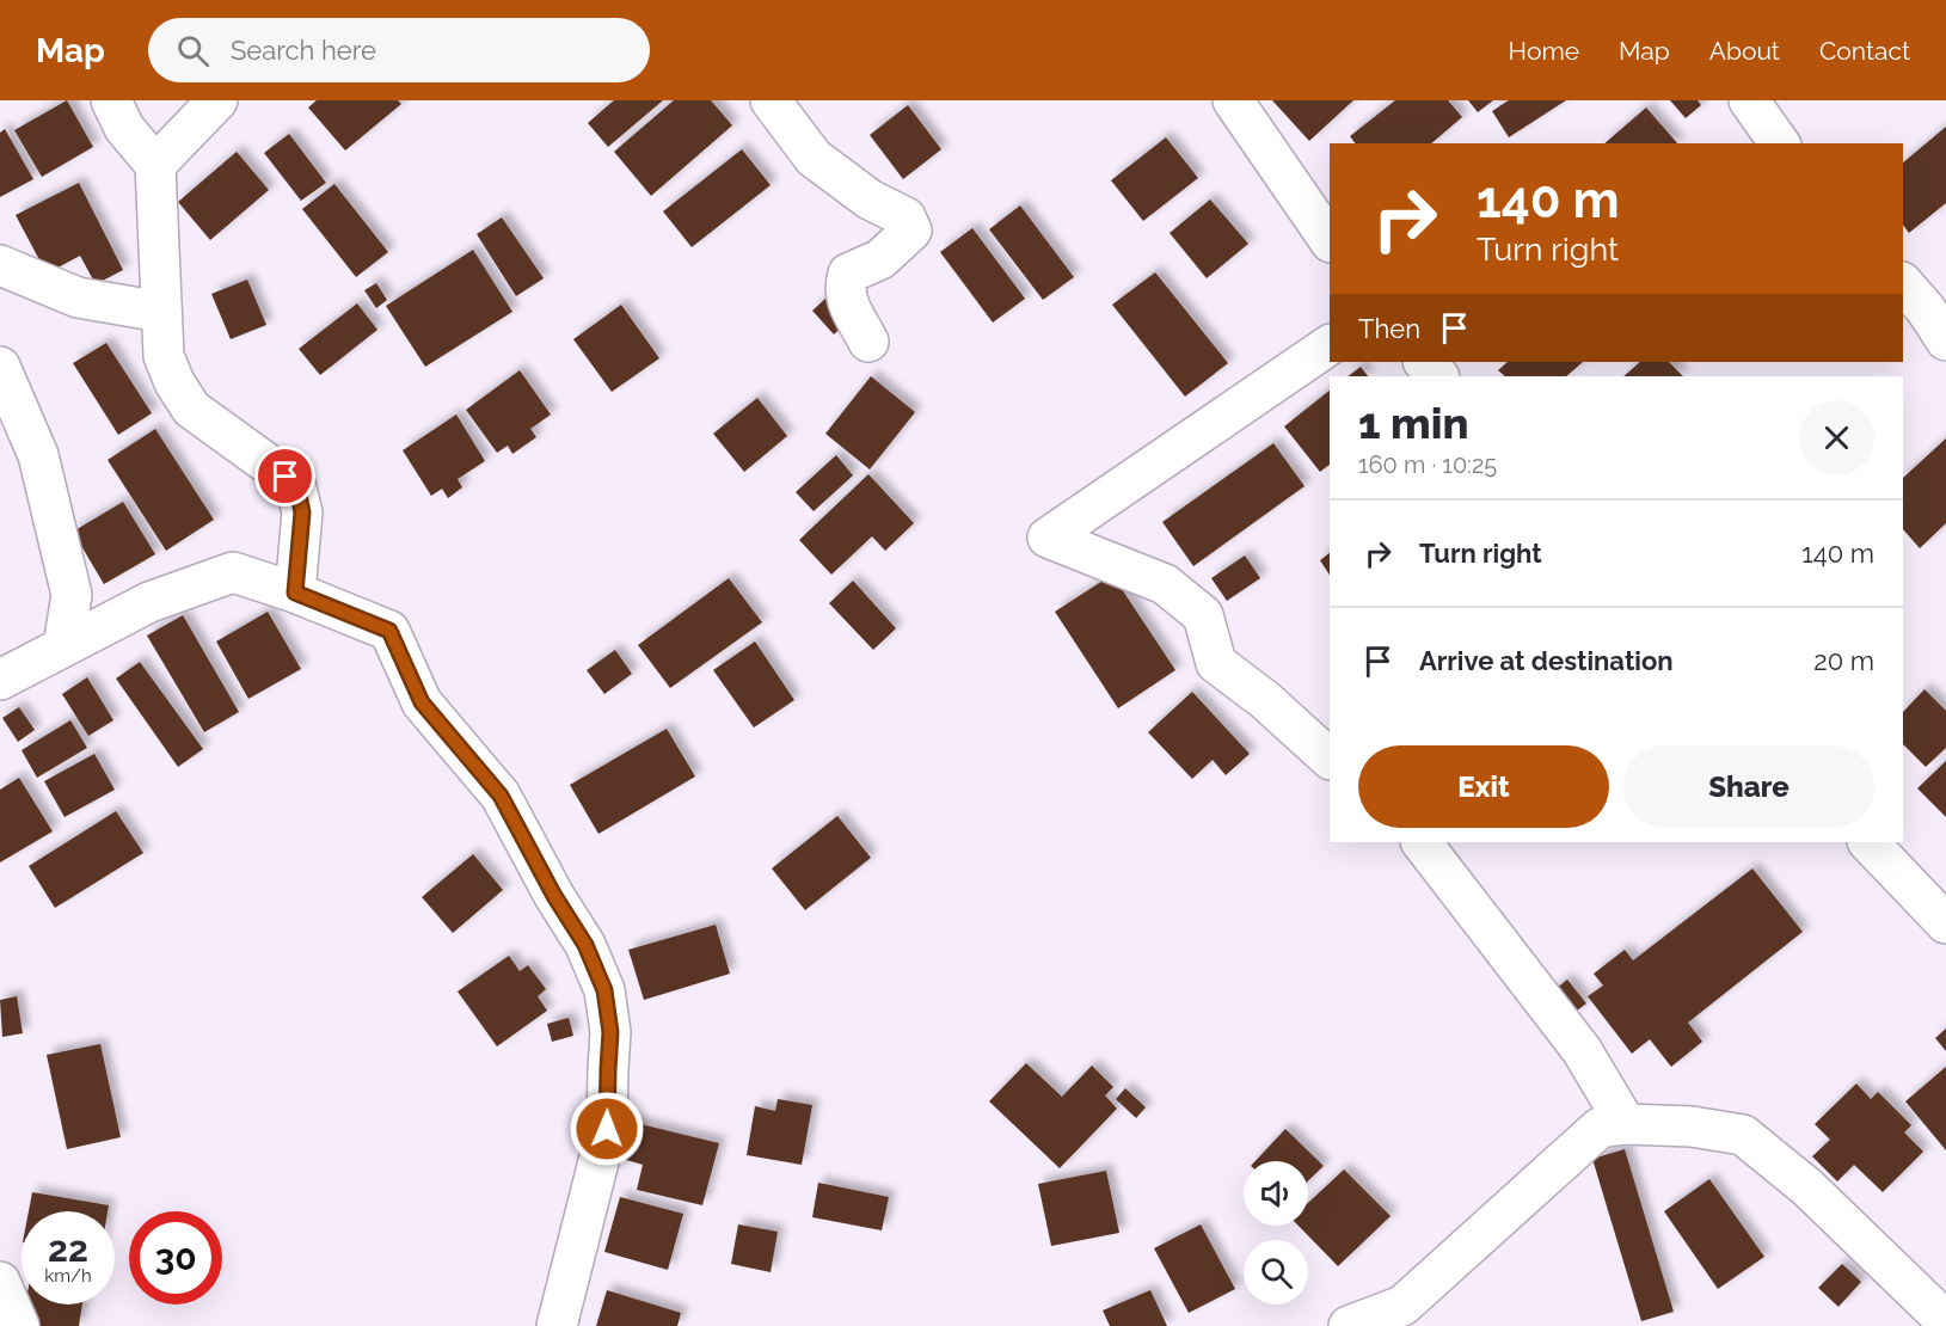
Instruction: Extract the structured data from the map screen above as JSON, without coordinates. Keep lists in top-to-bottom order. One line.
{"page":{"header":"Map","search":"Search here","nav":["Home","Map","About","Contact"],"turn":["140 m","Turn right"],"then":"Then","heading":["1 min","160 m · 10:25"],"list":[{"name":"Turn right","value":"140 m"},{"name":"Arrive at destination","value":"20 m"}],"buttons":["Exit","Share"],"speed":"22 km/h","limit":"30"}}
